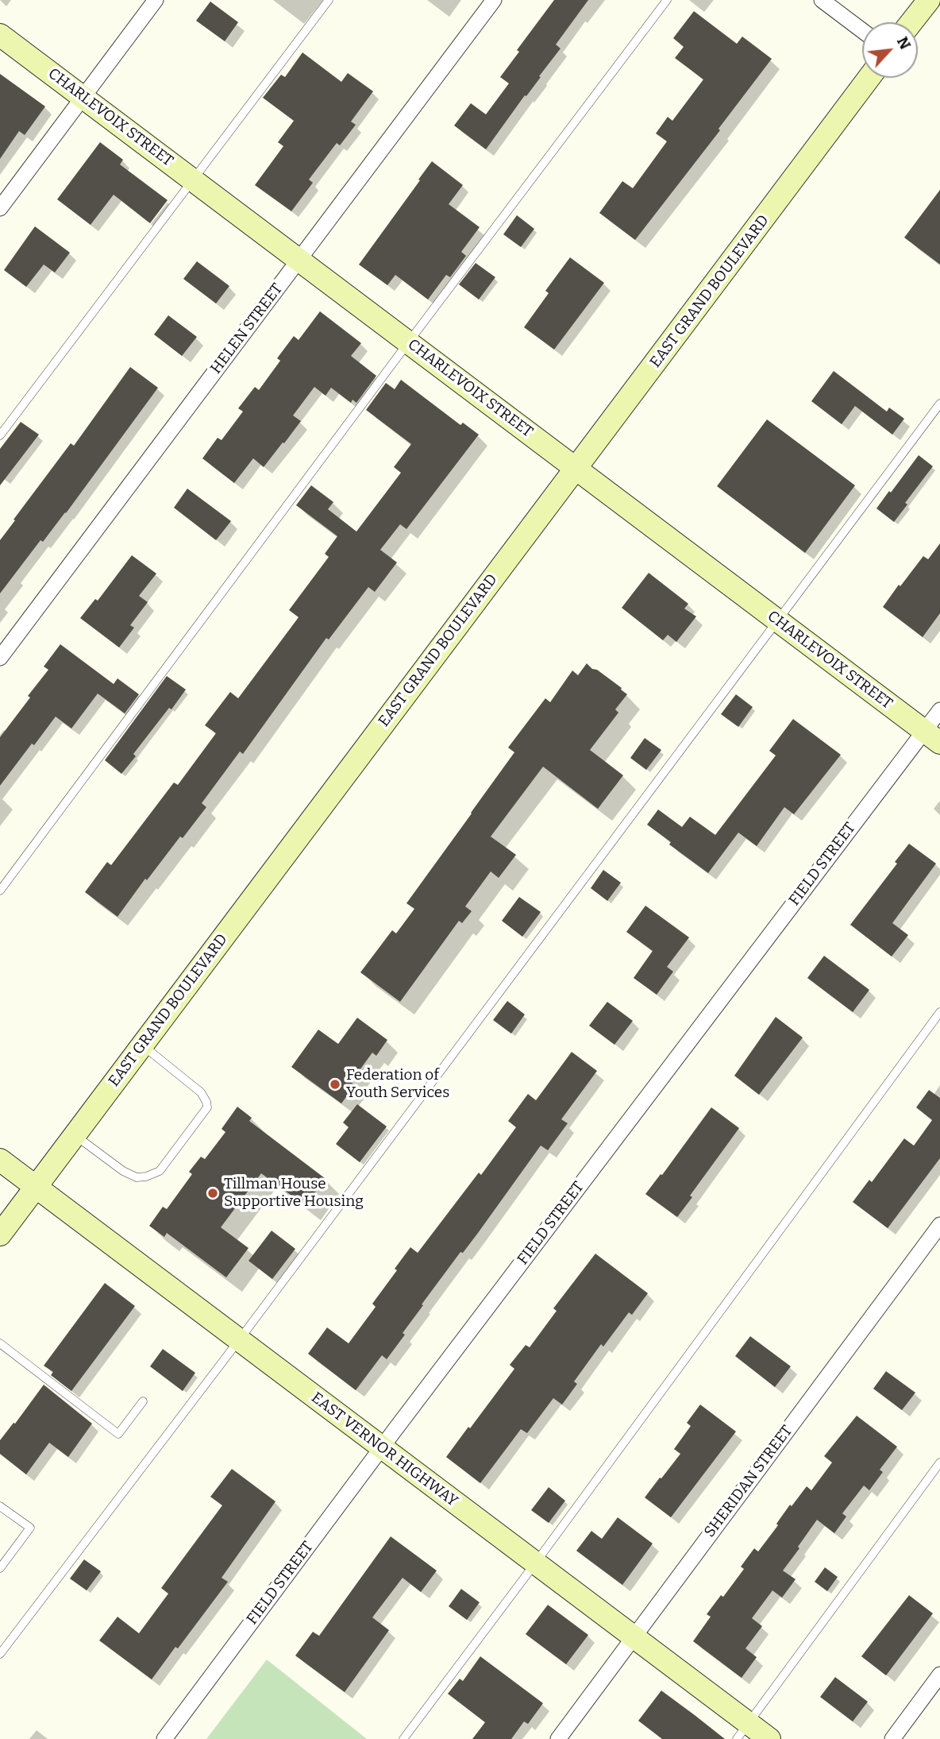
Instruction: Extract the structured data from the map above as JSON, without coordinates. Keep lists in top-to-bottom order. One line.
{"streets":{"street":["CHARLEVOIX STREET","EAST GRAND BOULEVARD","HELEN STREET","FIELD STREET","EAST VERNOR HIGHWAY","SHERIDAN STREET"]},"crossings":[["CHARLEVOIX STREET","EAST GRAND BOULEVARD"],["CHARLEVOIX STREET","HELEN STREET"],["CHARLEVOIX STREET","FIELD STREET"],["EAST GRAND BOULEVARD","EAST VERNOR HIGHWAY"],["FIELD STREET","EAST VERNOR HIGHWAY"],["EAST VERNOR HIGHWAY","SHERIDAN STREET"]],"places":["Federation of Youth Services","Tillman House Supportive Housing"],"north":"top right"}
